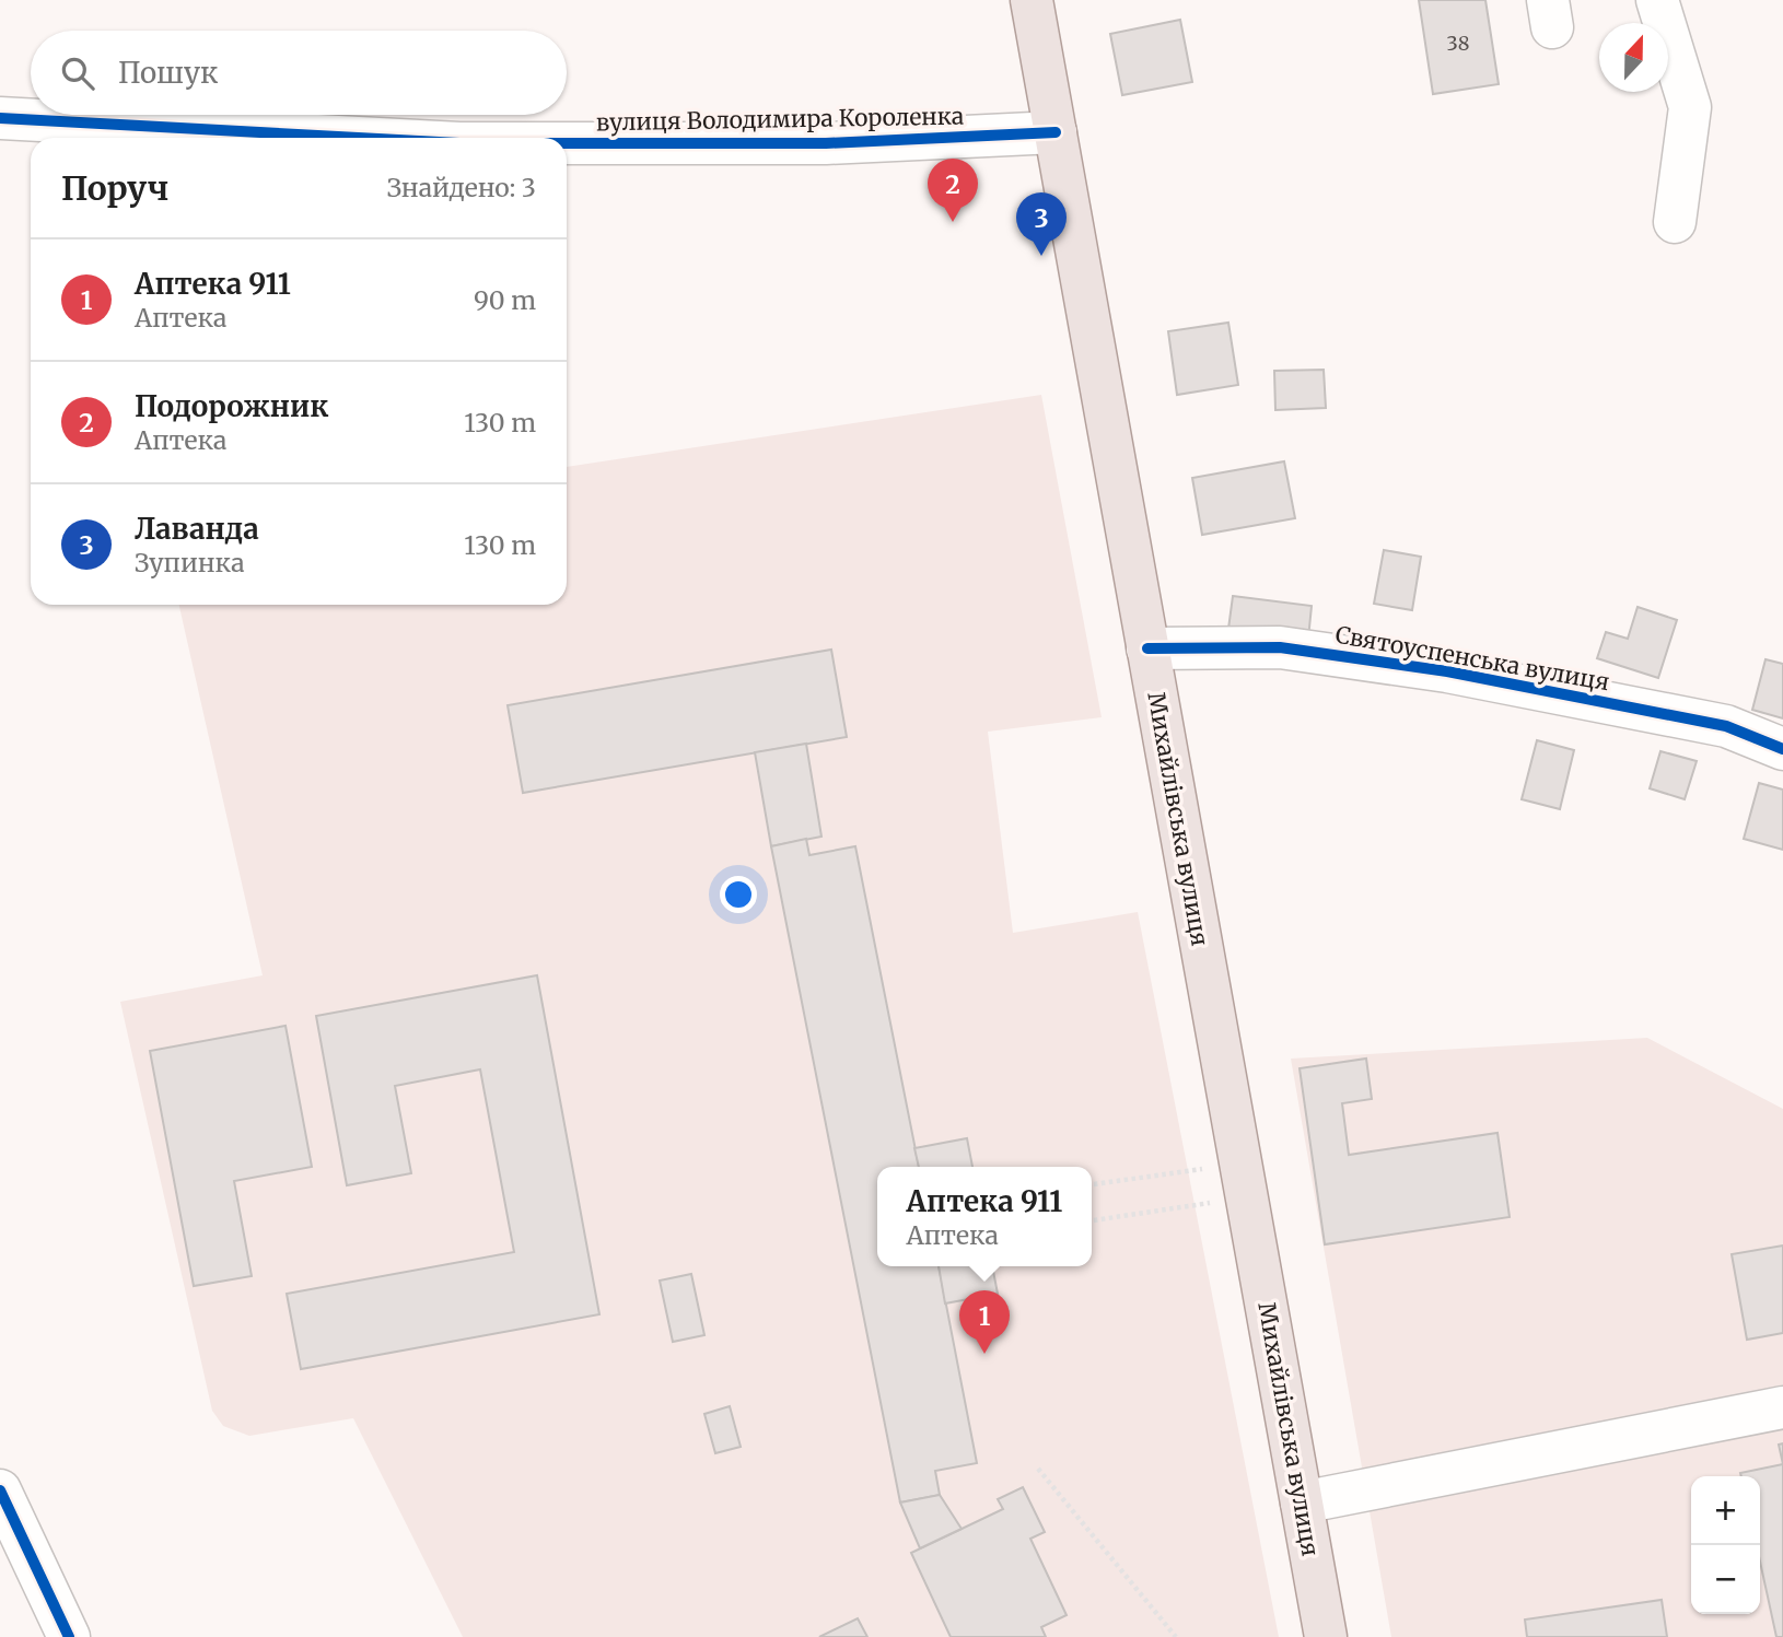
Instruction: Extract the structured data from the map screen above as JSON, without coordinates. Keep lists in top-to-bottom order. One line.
{"streets":{"main road":["Михайлівська вулиця"],"street":["вулиця Володимира Короленка","Святоуспенська вулиця"]},"crossings":[["вулиця Володимира Короленка","Михайлівська вулиця"],["Святоуспенська вулиця","Михайлівська вулиця"]],"house_numbers":["38"],"north":"top","page":{"search":"Пошук","heading":["Поруч","Знайдено: 3"],"pins":["2","3","1"],"list":[{"mark":"1","name":"Аптека 911","note":"Аптека","value":"90 m"},{"mark":"2","name":"Подорожник","note":"Аптека","value":"130 m"},{"mark":"3","name":"Лаванда","note":"Зупинка","value":"130 m"}],"popup":["Аптека 911","Аптека"],"map_buttons":["+","−"]}}
